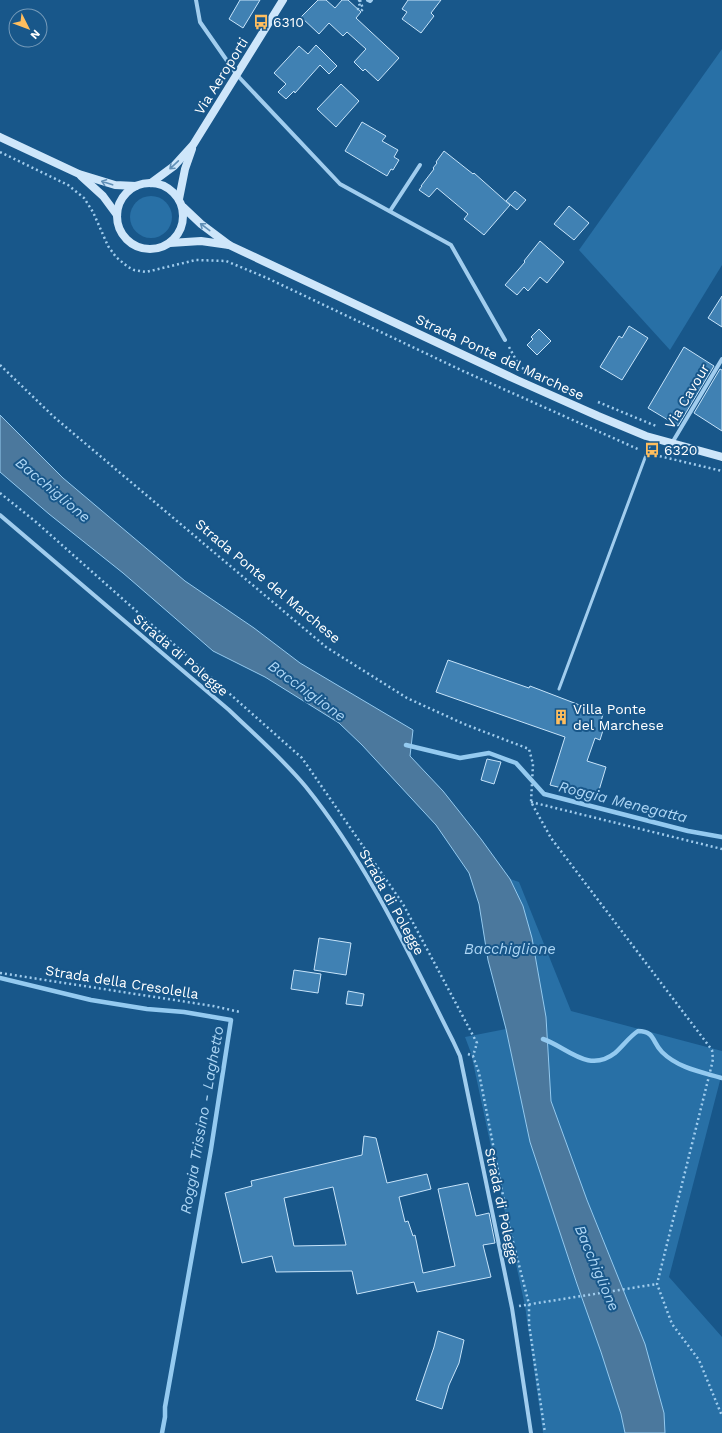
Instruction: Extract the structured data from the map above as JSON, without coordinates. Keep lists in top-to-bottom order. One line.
{"streets":{"main road":["Via Aeroporti","Strada Ponte del Marchese"],"street":["Via Cavour","Strada di Polegge"],"path":["Strada della Cresolella"]},"crossings":[["Via Aeroporti","Strada Ponte del Marchese"],["Strada Ponte del Marchese","Via Cavour"]],"water":["Bacchiglione","Roggia Menegatta","Roggia Trissino - Laghetto"],"places":{"bus stop":["6310","6320"],"building":["Villa Ponte del Marchese"]},"north":"bottom right"}
